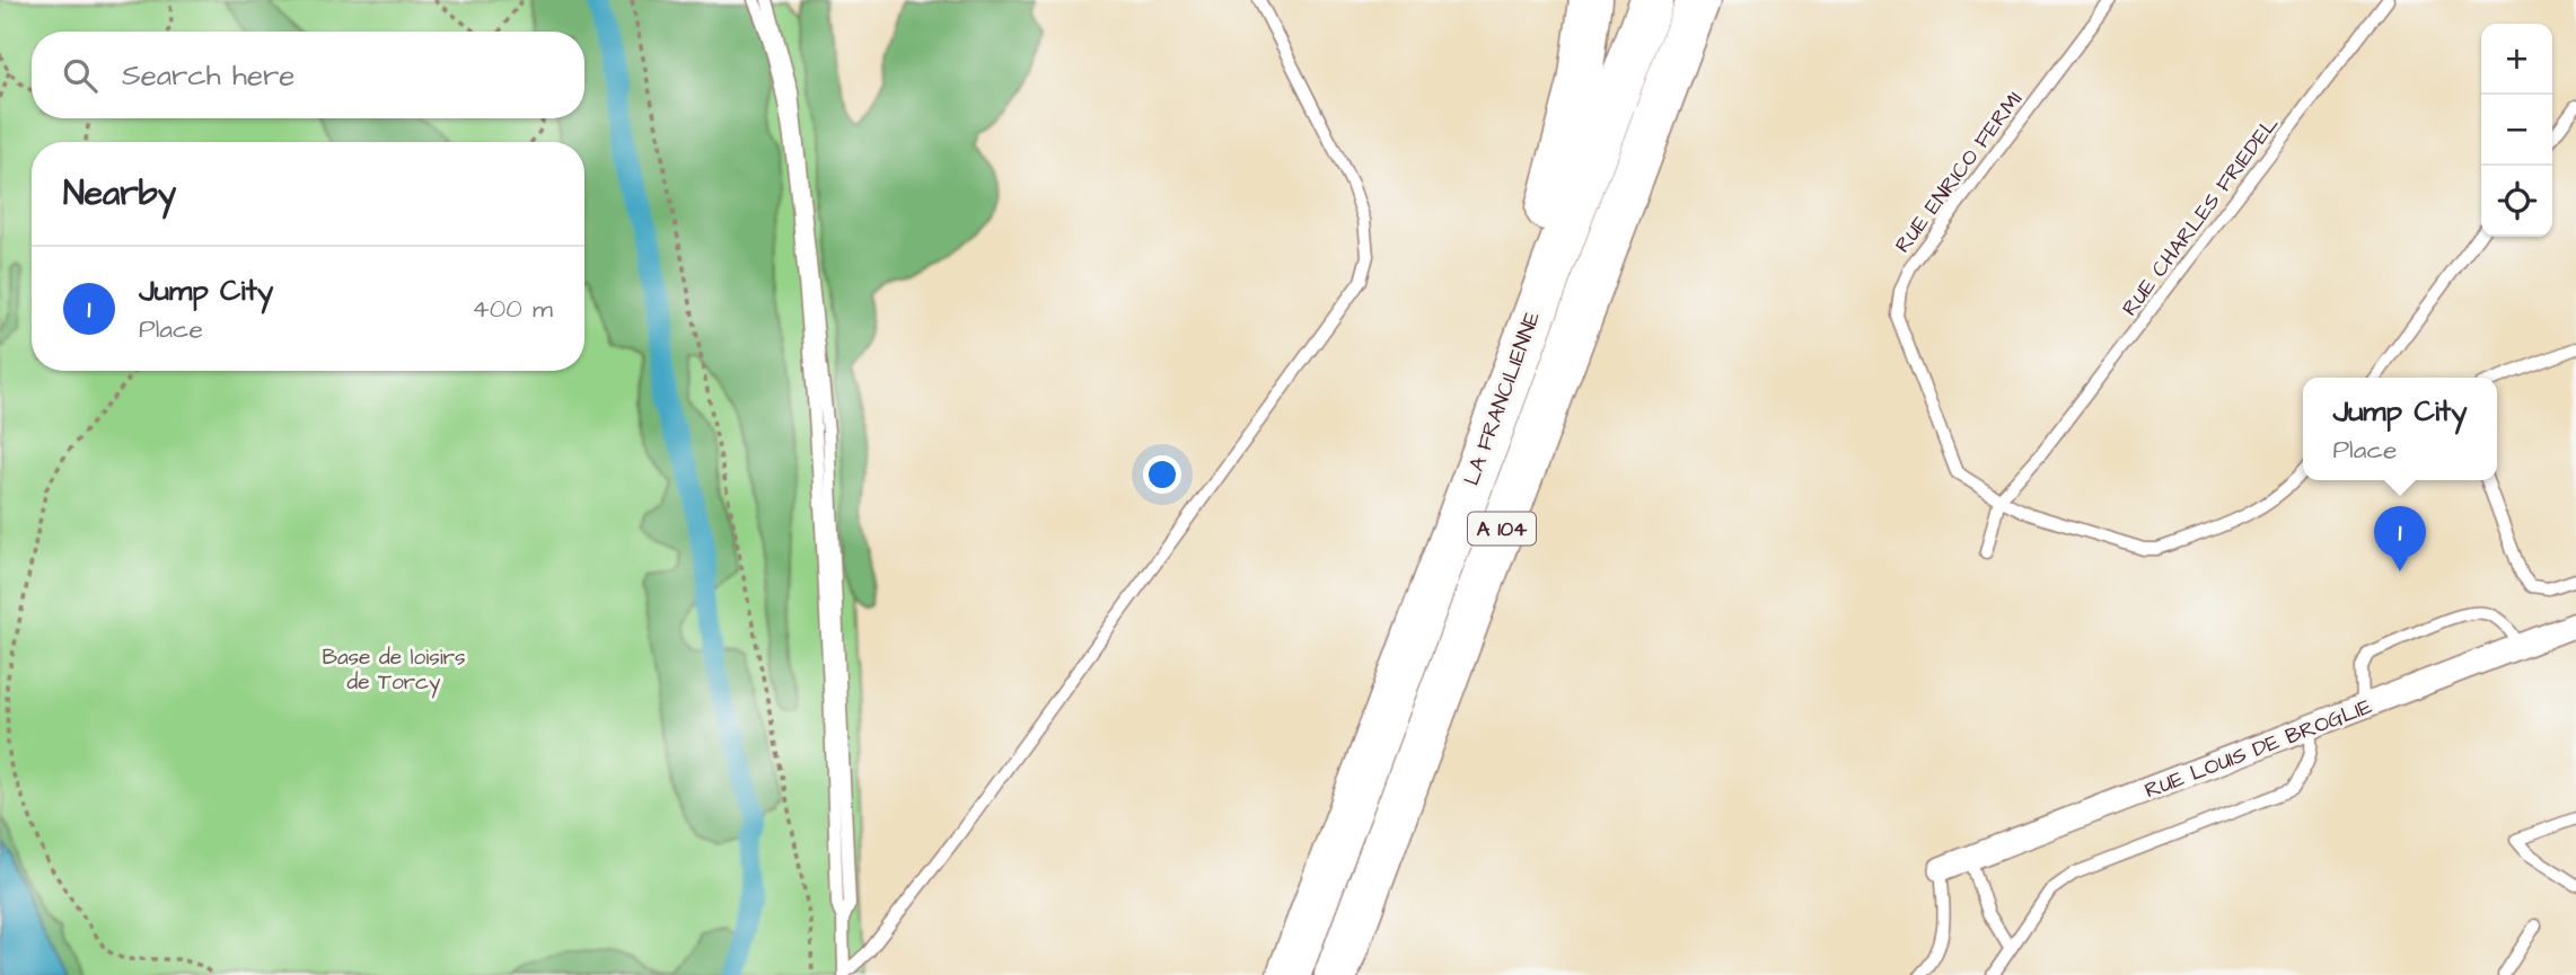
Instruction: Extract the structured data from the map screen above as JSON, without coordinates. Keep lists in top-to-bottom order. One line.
{"streets":{"highway":["LA FRANCILIENNE","A 104"],"street":["RUE LOUIS DE BROGLIE"],"lane":["RUE ENRICO FERMI","RUE CHARLES FRIEDEL"]},"crossings":[["RUE ENRICO FERMI","RUE CHARLES FRIEDEL"]],"parks":["Base de loisirs de Torcy"],"page":{"map_buttons":["+","−"],"search":"Search here","heading":"Nearby","list":[{"mark":"1","name":"Jump City","note":"Place","value":"400 m"}],"popup":["Jump City","Place"],"pins":"1"}}
